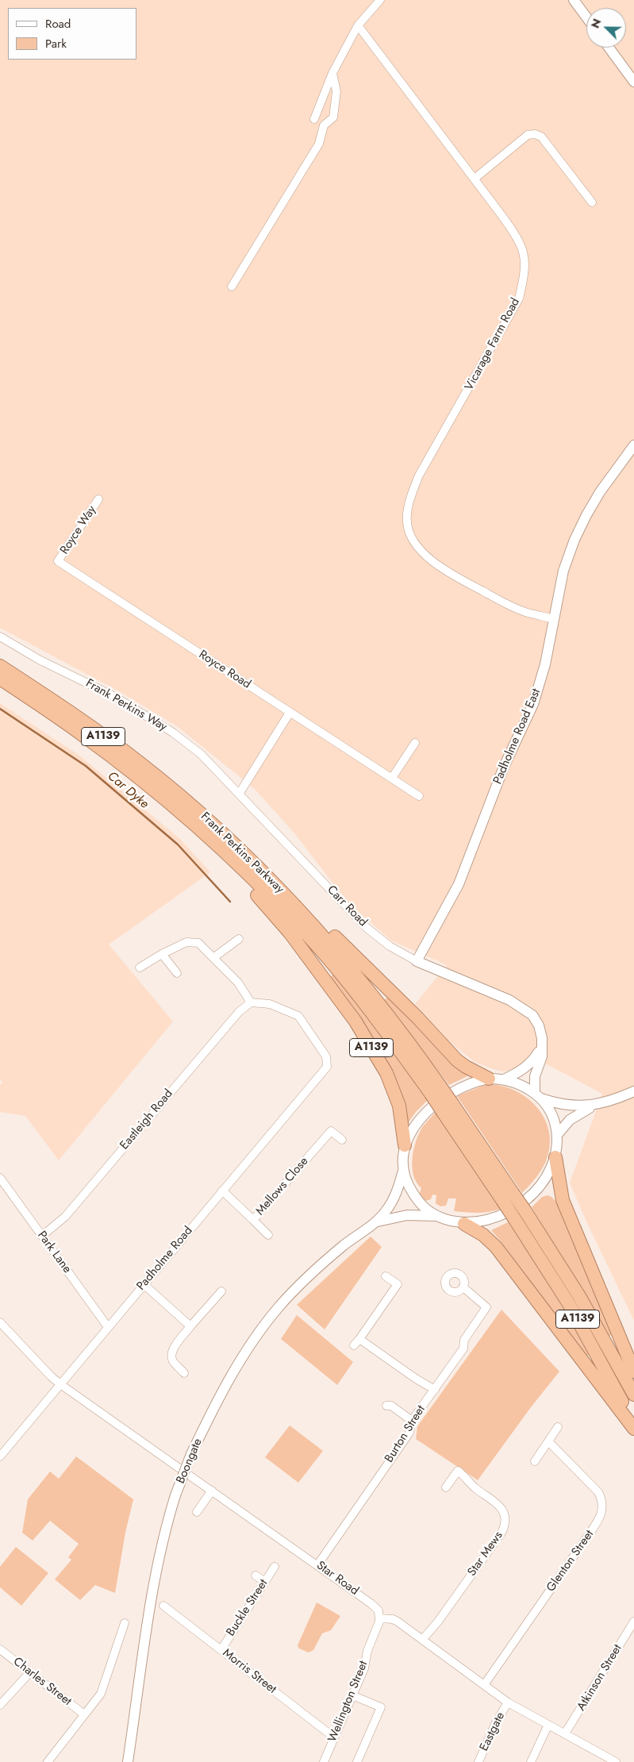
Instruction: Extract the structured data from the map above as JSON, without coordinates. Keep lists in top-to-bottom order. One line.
{"streets":{"highway":["A1139","Frank Perkins Parkway"],"street":["Vicarage Farm Road","Royce Way","Royce Road","Frank Perkins Way","Padholme Road East","Carr Road","Eastleigh Road","Mellows Close","Park Lane","Padholme Road","Burton Street","Boongate","Star Mews","Glenton Street","Star Road","Buckle Street","Morris Street","Atkinson Street","Charles Street","Wellington Street","Eastgate"]},"crossings":[["Vicarage Farm Road","Padholme Road East"],["Royce Way","Royce Road"],["Frank Perkins Way","Carr Road"],["A1139","Frank Perkins Parkway"],["Padholme Road East","Carr Road"],["Eastleigh Road","Park Lane"],["Eastleigh Road","Padholme Road"],["Mellows Close","Padholme Road"],["Park Lane","Padholme Road"],["Padholme Road","Star Road"],["Burton Street","Star Road"],["Star Road","Wellington Street"],["Buckle Street","Morris Street"],["Morris Street","Wellington Street"]],"water":["Car Dyke"],"legend":["Road","Park"],"north":"top left"}
